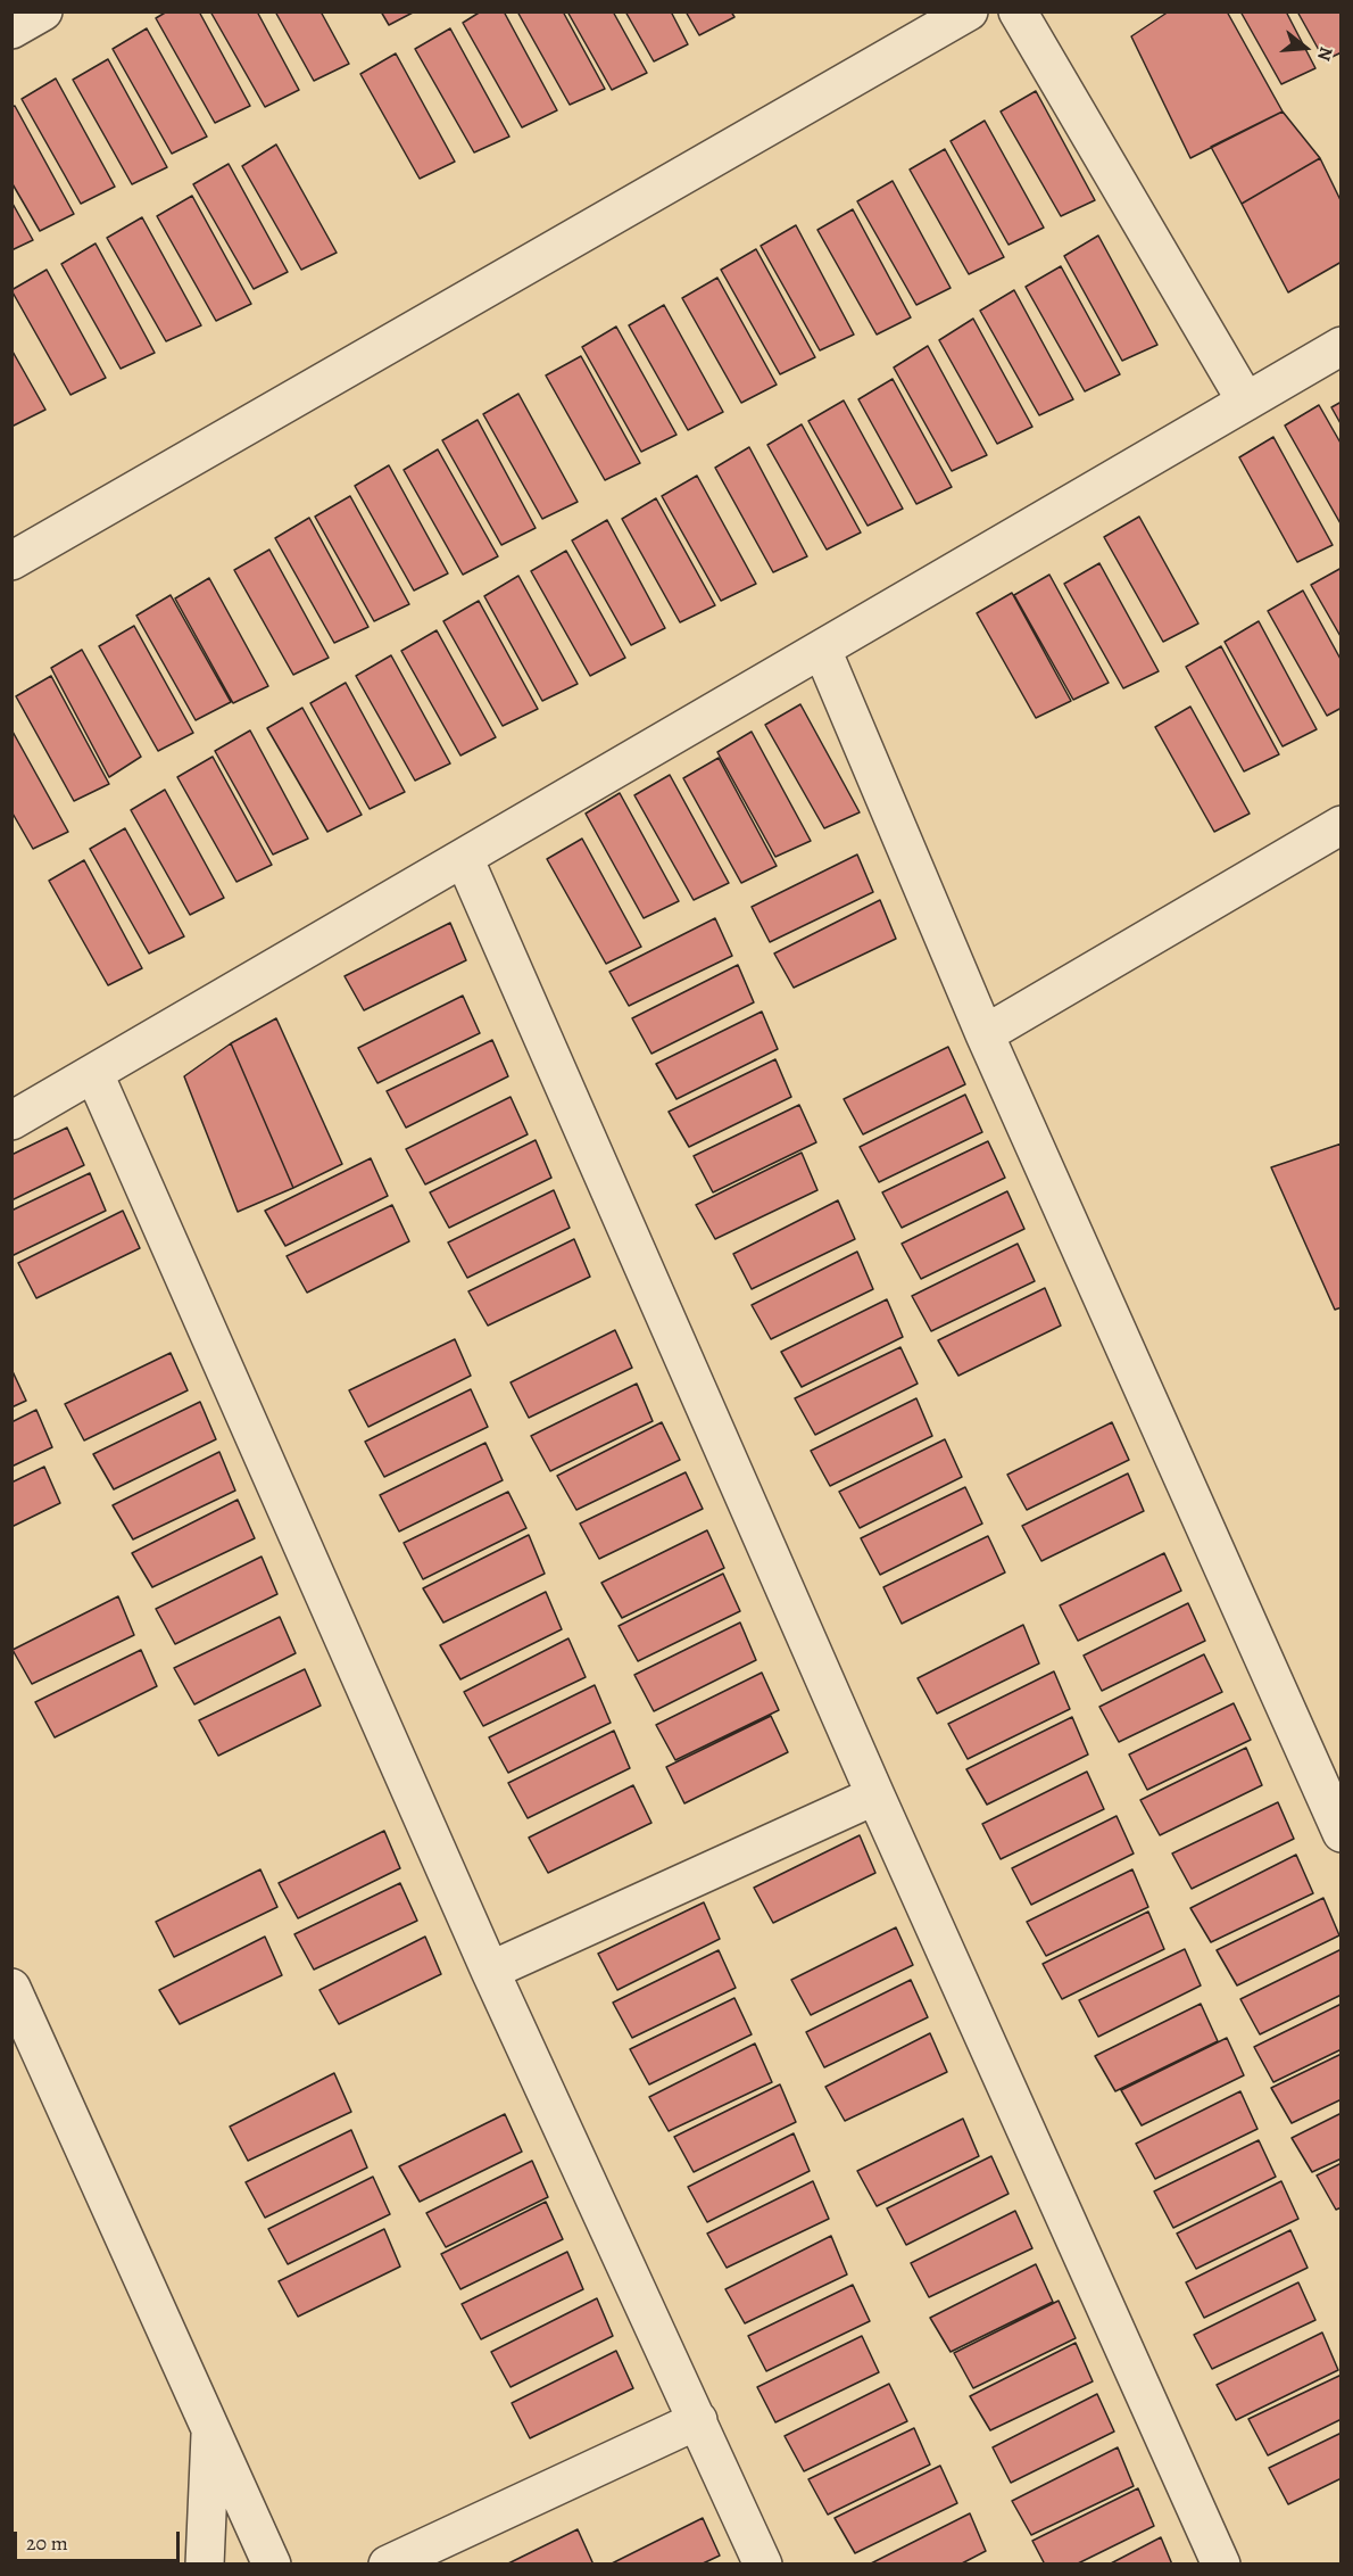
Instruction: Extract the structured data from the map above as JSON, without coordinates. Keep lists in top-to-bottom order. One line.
{"scale_bar":"20 m","north":"right"}
